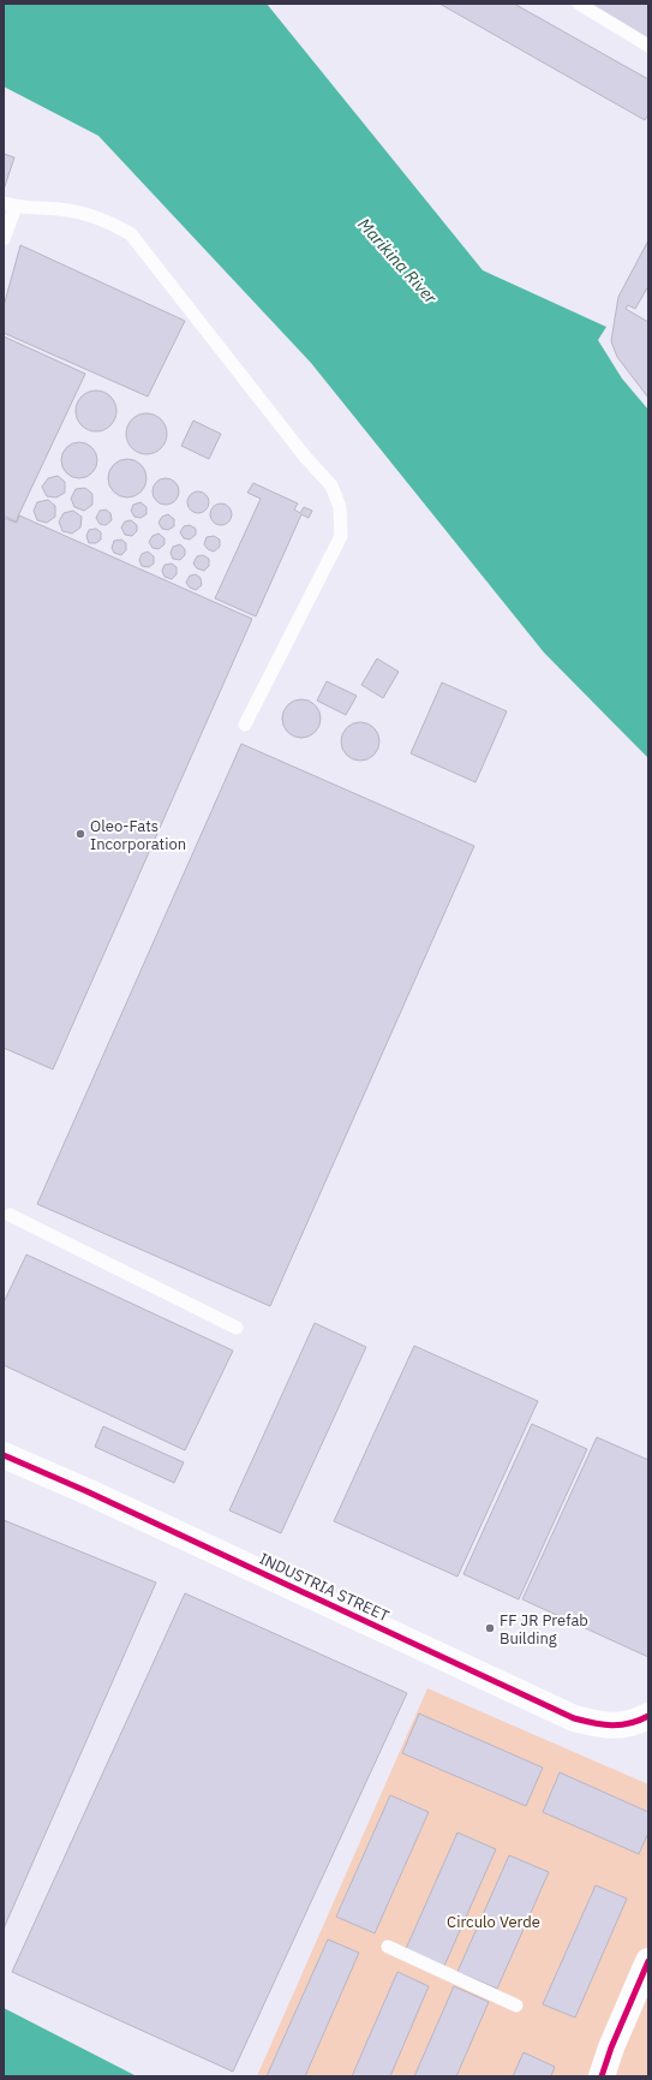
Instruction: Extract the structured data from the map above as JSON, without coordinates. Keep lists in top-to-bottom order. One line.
{"streets":{"street":["INDUSTRIA STREET"]},"water":["Marikina River"],"parks":["Circulo Verde"],"places":["Oleo-Fats Incorporation","FF JR Prefab Building"]}
